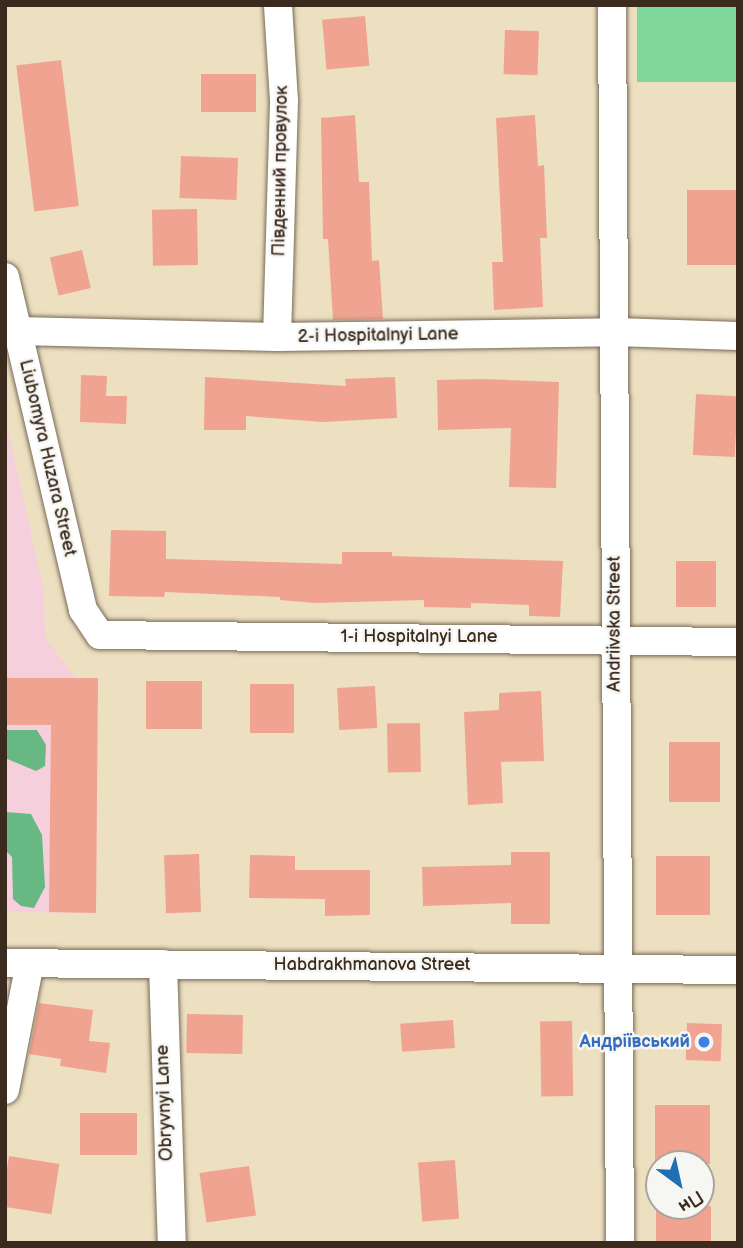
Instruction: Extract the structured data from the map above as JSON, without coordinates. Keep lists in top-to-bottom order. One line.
{"streets":{"street":["Південний провулок","2-i Hospitalnyi Lane","Liubomyra Huzara Street","Andriivska Street","1-i Hospitalnyi Lane","Habdrakhmanova Street","Obryvnyi Lane"]},"crossings":[["Південний провулок","2-i Hospitalnyi Lane"],["2-i Hospitalnyi Lane","Liubomyra Huzara Street"],["2-i Hospitalnyi Lane","Andriivska Street"],["Liubomyra Huzara Street","1-i Hospitalnyi Lane"],["Andriivska Street","1-i Hospitalnyi Lane"],["Andriivska Street","Habdrakhmanova Street"],["Habdrakhmanova Street","Obryvnyi Lane"]],"places":["Андріївський"],"north":"bottom right"}
